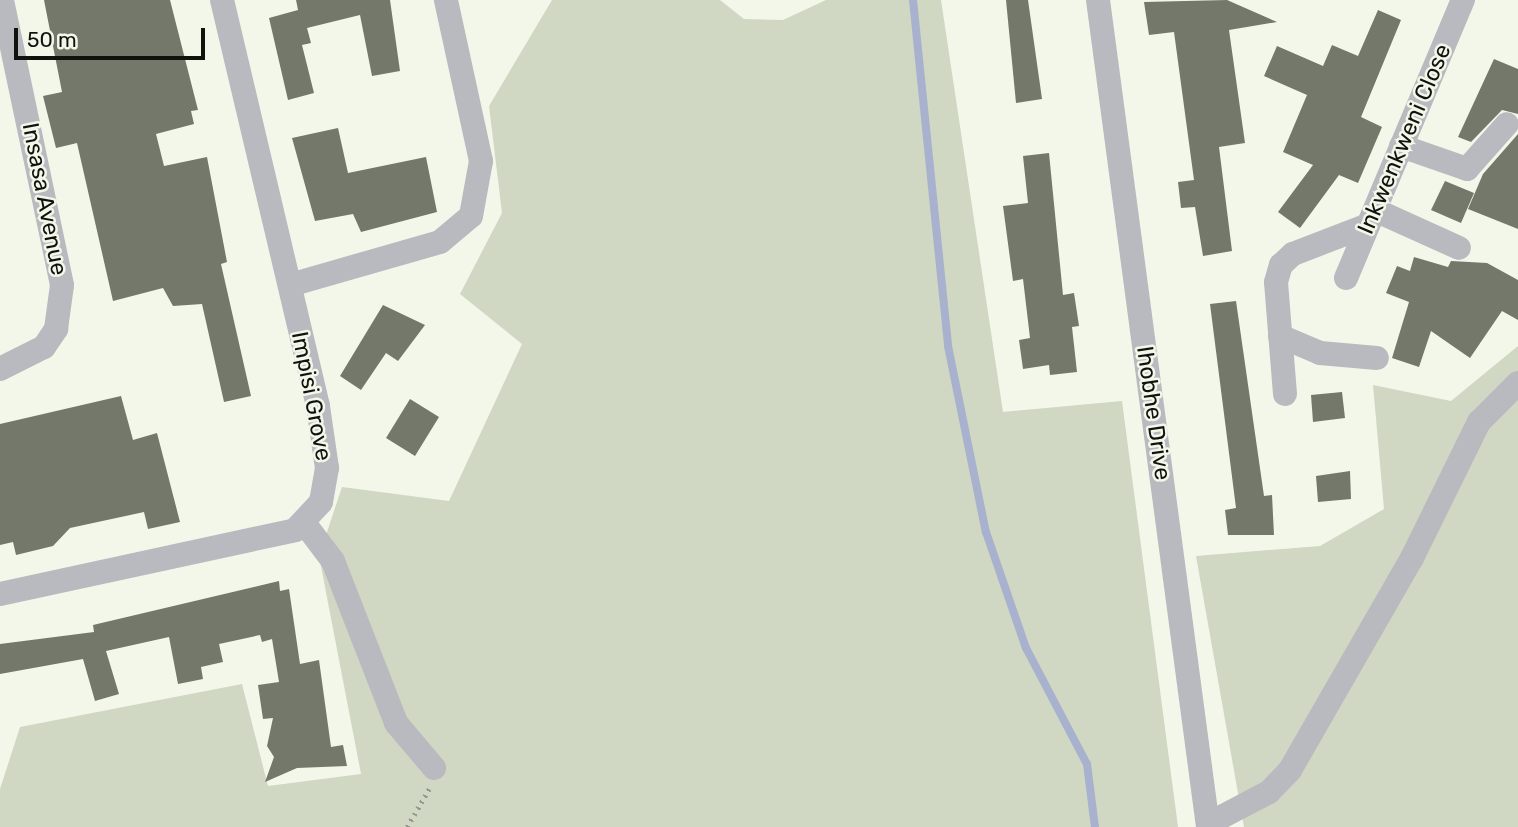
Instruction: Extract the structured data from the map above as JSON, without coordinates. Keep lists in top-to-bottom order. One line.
{"streets":{"street":["Inkwenkweni Close","Insasa Avenue","Impisi Grove","Ihobhe Drive"]},"scale_bar":"50 m"}
